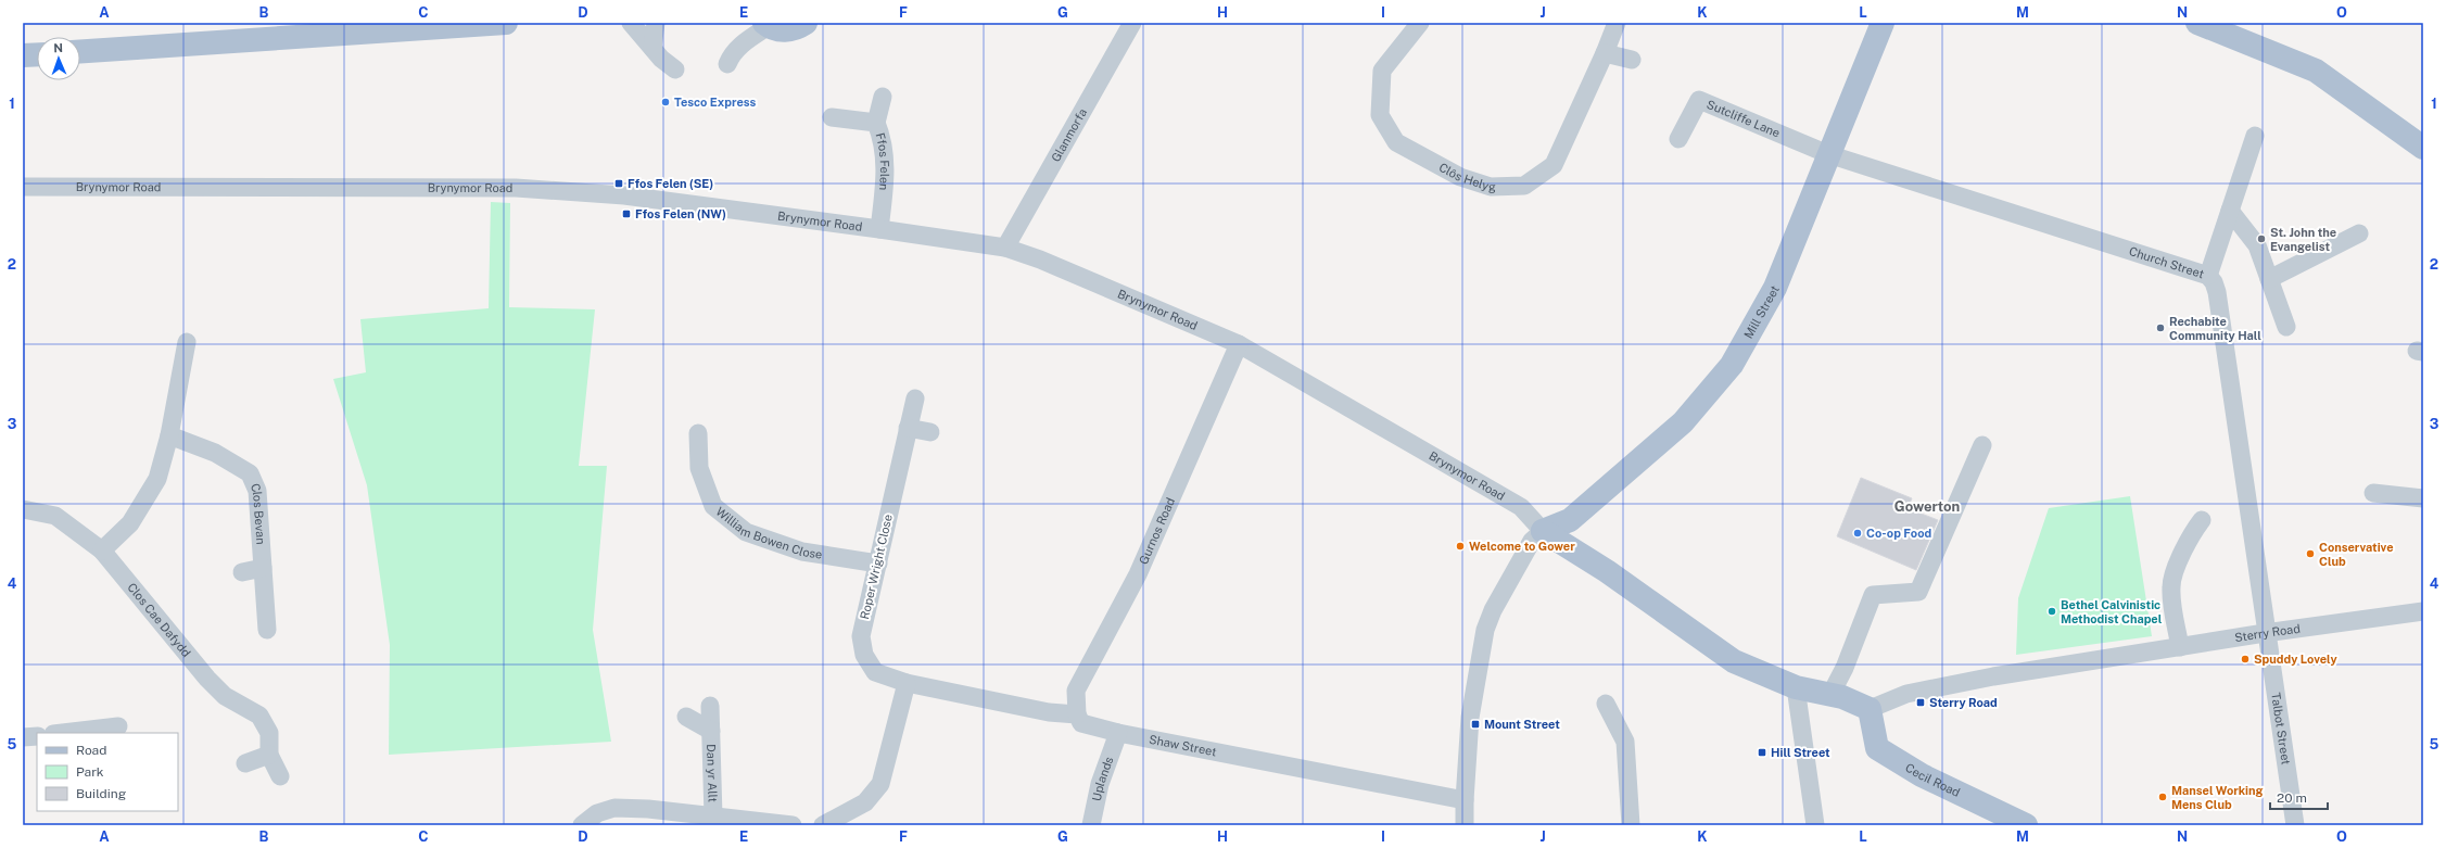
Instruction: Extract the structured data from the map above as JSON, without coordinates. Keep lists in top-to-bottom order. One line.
{"streets":{"main road":["Mill Street","Cecil Road"],"street":["Sutcliffe Lane","Glanmorfa","Ffos Felen","Clôs Helyg","Brynymor Road","Church Street","Clos Bevan","William Bowen Close","Gurnos Road","Roper Wright Close","Clos Cae Dafydd","Sterry Road","Talbot Street","Shaw Street","Dan yr Allt","Uplands"]},"crossings":[["Sutcliffe Lane","Church Street"],["Sutcliffe Lane","Mill Street"],["Glanmorfa","Brynymor Road"],["Ffos Felen","Brynymor Road"],["Brynymor Road","Mill Street"],["Brynymor Road","Gurnos Road"],["Church Street","Mill Street"],["Church Street","Sterry Road"],["Church Street","Talbot Street"],["William Bowen Close","Roper Wright Close"],["Gurnos Road","Shaw Street"],["Sterry Road","Talbot Street"],["Sterry Road","Cecil Road"],["Shaw Street","Uplands"]],"districts":["Gowerton"],"places":{"other":["Tesco Express","St. John the Evangelist","Rechabite Community Hall","Co-op Food","Welcome to Gower","Conservative Club","Bethel Calvinistic Methodist Chapel","Spuddy Lovely","Mansel Working Mens Club"],"transit":["Ffos Felen (SE)","Ffos Felen (NW)","Sterry Road","Mount Street","Hill Street"]},"legend":["Road","Park","Building"],"scale_bar":"20 m","north":"top","grid":{"columns":["A","B","C","D","E","F","G","H","I","J","K","L","M","N","O"],"rows":["1","2","3","4","5"]}}
